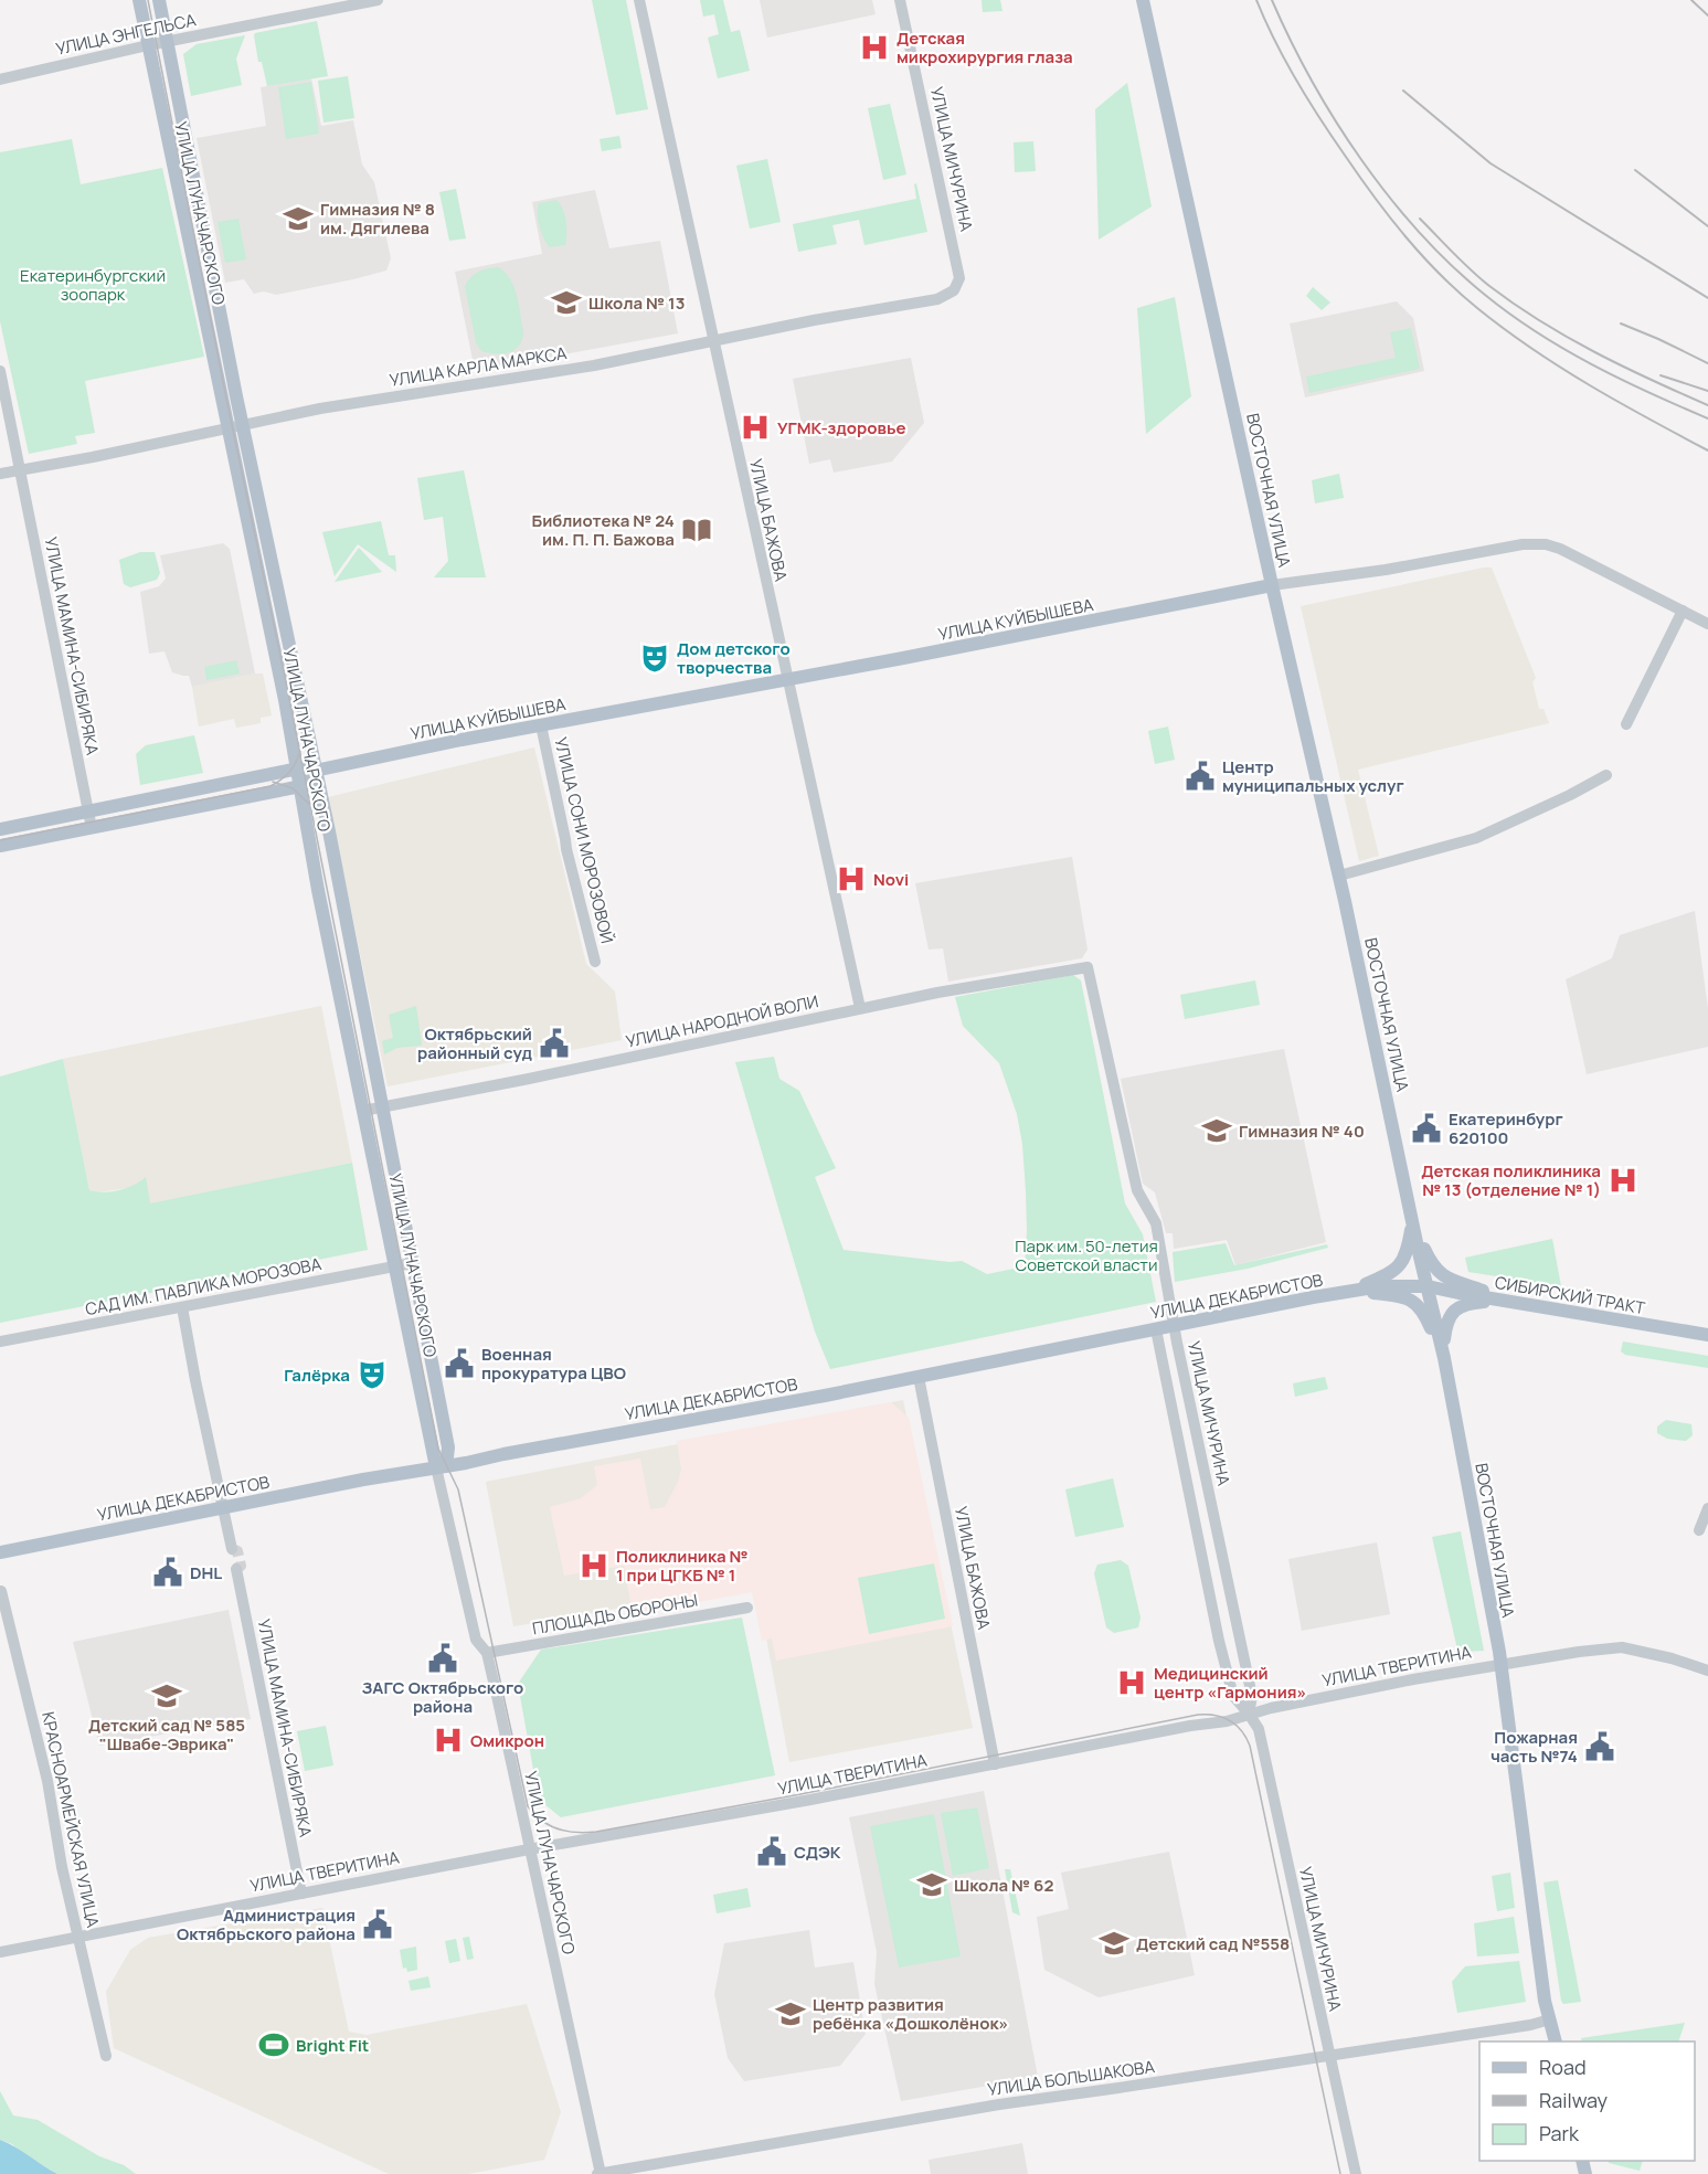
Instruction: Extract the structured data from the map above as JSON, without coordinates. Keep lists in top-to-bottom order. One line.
{"streets":{"main road":["УЛИЦА ЛУНАЧАРСКОГО","ВОСТОЧНАЯ УЛИЦА","УЛИЦА КУЙБЫШЕВА","СИБИРСКИЙ ТРАКТ","УЛИЦА ДЕКАБРИСТОВ"],"street":["УЛИЦА ЭНГЕЛЬСА","УЛИЦА МИЧУРИНА","УЛИЦА КАРЛА МАРКСА","УЛИЦА БАЖОВА","УЛИЦА МАМИНА-СИБИРЯКА","УЛИЦА СОНИ МОРОЗОВОЙ","УЛИЦА НАРОДНОЙ ВОЛИ","САД ИМ. ПАВЛИКА МОРОЗОВА","ПЛОЩАДЬ ОБОРОНЫ","УЛИЦА ТВЕРИТИНА","КРАСНОАРМЕЙСКАЯ УЛИЦА","УЛИЦА БОЛЬШАКОВА"]},"crossings":[["УЛИЦА ЭНГЕЛЬСА","УЛИЦА ЛУНАЧАРСКОГО"],["УЛИЦА МИЧУРИНА","УЛИЦА КАРЛА МАРКСА"],["УЛИЦА МИЧУРИНА","УЛИЦА НАРОДНОЙ ВОЛИ"],["УЛИЦА МИЧУРИНА","УЛИЦА ДЕКАБРИСТОВ"],["УЛИЦА МИЧУРИНА","УЛИЦА ТВЕРИТИНА"],["УЛИЦА МИЧУРИНА","УЛИЦА БОЛЬШАКОВА"],["УЛИЦА ЛУНАЧАРСКОГО","УЛИЦА КАРЛА МАРКСА"],["УЛИЦА ЛУНАЧАРСКОГО","УЛИЦА КУЙБЫШЕВА"],["УЛИЦА ЛУНАЧАРСКОГО","УЛИЦА НАРОДНОЙ ВОЛИ"],["УЛИЦА ЛУНАЧАРСКОГО","САД ИМ. ПАВЛИКА МОРОЗОВА"],["УЛИЦА ЛУНАЧАРСКОГО","УЛИЦА ДЕКАБРИСТОВ"],["УЛИЦА ЛУНАЧАРСКОГО","ПЛОЩАДЬ ОБОРОНЫ"],["УЛИЦА ЛУНАЧАРСКОГО","УЛИЦА ТВЕРИТИНА"],["УЛИЦА ЛУНАЧАРСКОГО","УЛИЦА БОЛЬШАКОВА"],["УЛИЦА КАРЛА МАРКСА","УЛИЦА БАЖОВА"],["УЛИЦА КАРЛА МАРКСА","УЛИЦА МАМИНА-СИБИРЯКА"],["ВОСТОЧНАЯ УЛИЦА","УЛИЦА КУЙБЫШЕВА"],["ВОСТОЧНАЯ УЛИЦА","СИБИРСКИЙ ТРАКТ"],["ВОСТОЧНАЯ УЛИЦА","УЛИЦА ДЕКАБРИСТОВ"],["ВОСТОЧНАЯ УЛИЦА","УЛИЦА ТВЕРИТИНА"],["ВОСТОЧНАЯ УЛИЦА","УЛИЦА БОЛЬШАКОВА"],["УЛИЦА БАЖОВА","УЛИЦА КУЙБЫШЕВА"],["УЛИЦА БАЖОВА","УЛИЦА НАРОДНОЙ ВОЛИ"],["УЛИЦА БАЖОВА","УЛИЦА ДЕКАБРИСТОВ"],["УЛИЦА БАЖОВА","УЛИЦА ТВЕРИТИНА"],["УЛИЦА КУЙБЫШЕВА","УЛИЦА МАМИНА-СИБИРЯКА"],["УЛИЦА КУЙБЫШЕВА","УЛИЦА СОНИ МОРОЗОВОЙ"],["УЛИЦА МАМИНА-СИБИРЯКА","УЛИЦА ТВЕРИТИНА"],["СИБИРСКИЙ ТРАКТ","УЛИЦА ДЕКАБРИСТОВ"],["УЛИЦА ТВЕРИТИНА","КРАСНОАРМЕЙСКАЯ УЛИЦА"]],"parks":["Екатеринбургский зоопарк","Парк им. 50-летия Советской власти"],"places":{"hospital":["Детская микрохирургия глаза","УГМК-здоровье","Novi","Детская поликлиника № 13 (отделение № 1)","Поликлиника № 1 при ЦГКБ № 1","Медицинский центр «Гармония»","Омикрон"],"school or university":["Гимназия № 8 им. Дягилева","Школа № 13","Гимназия № 40","Детский сад № 585 \"Швабе-Эврика\"","Школа № 62","Детский сад №558","Центр развития ребёнка «Дошколёнок»"],"library":["Библиотека № 24 им. П. П. Бажова"],"theatre":["Дом детского творчества","Галёрка"],"public building":["Центр муниципальных услуг","Октябрьский районный суд","Екатеринбург 620100","Военная прокуратура ЦВО","DHL","ЗАГС Октябрьского района","Пожарная часть №74","СДЭК","Администрация Октябрьского района"],"sports":["Bright Fit"]},"legend":["Road","Railway","Park"]}
